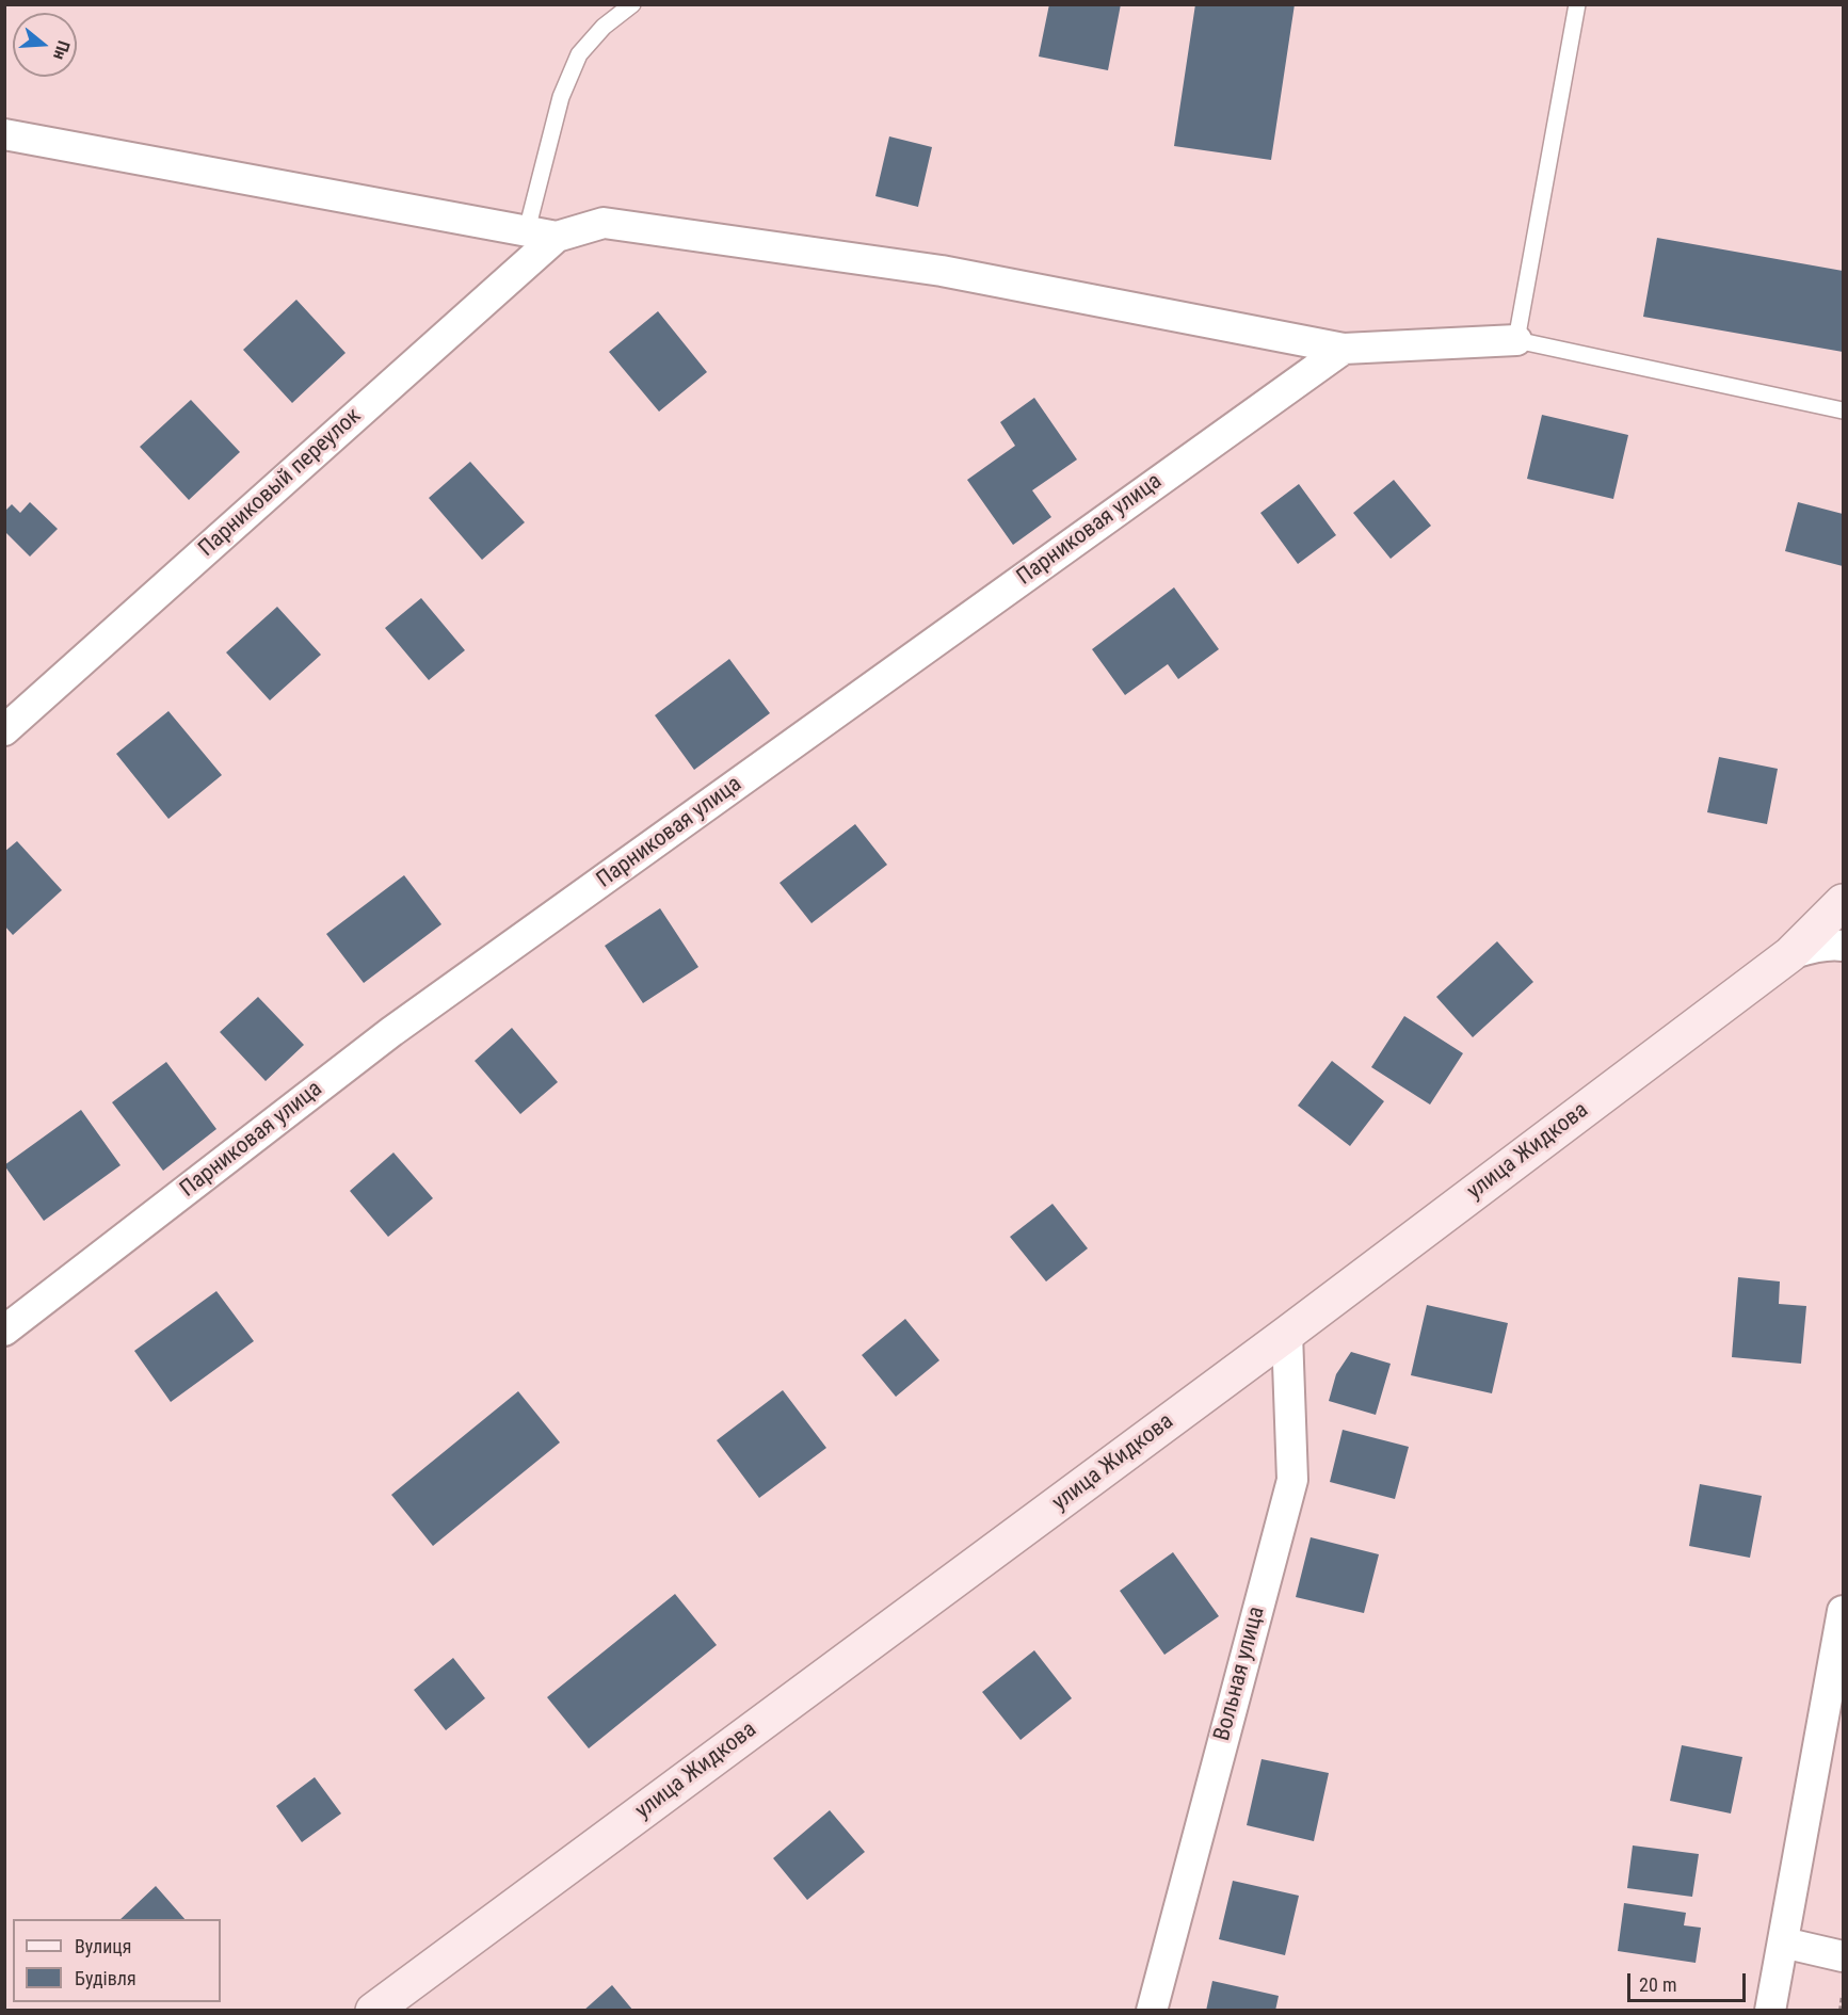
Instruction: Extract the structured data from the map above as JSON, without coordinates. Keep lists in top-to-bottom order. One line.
{"streets":{"main road":["улица Жидкова"],"street":["Парниковый переулок","Парниковая улица","Вольная улица"]},"crossings":[["улица Жидкова","Вольная улица"]],"legend":["Вулиця","Будівля"],"scale_bar":"20 m","north":"right"}
